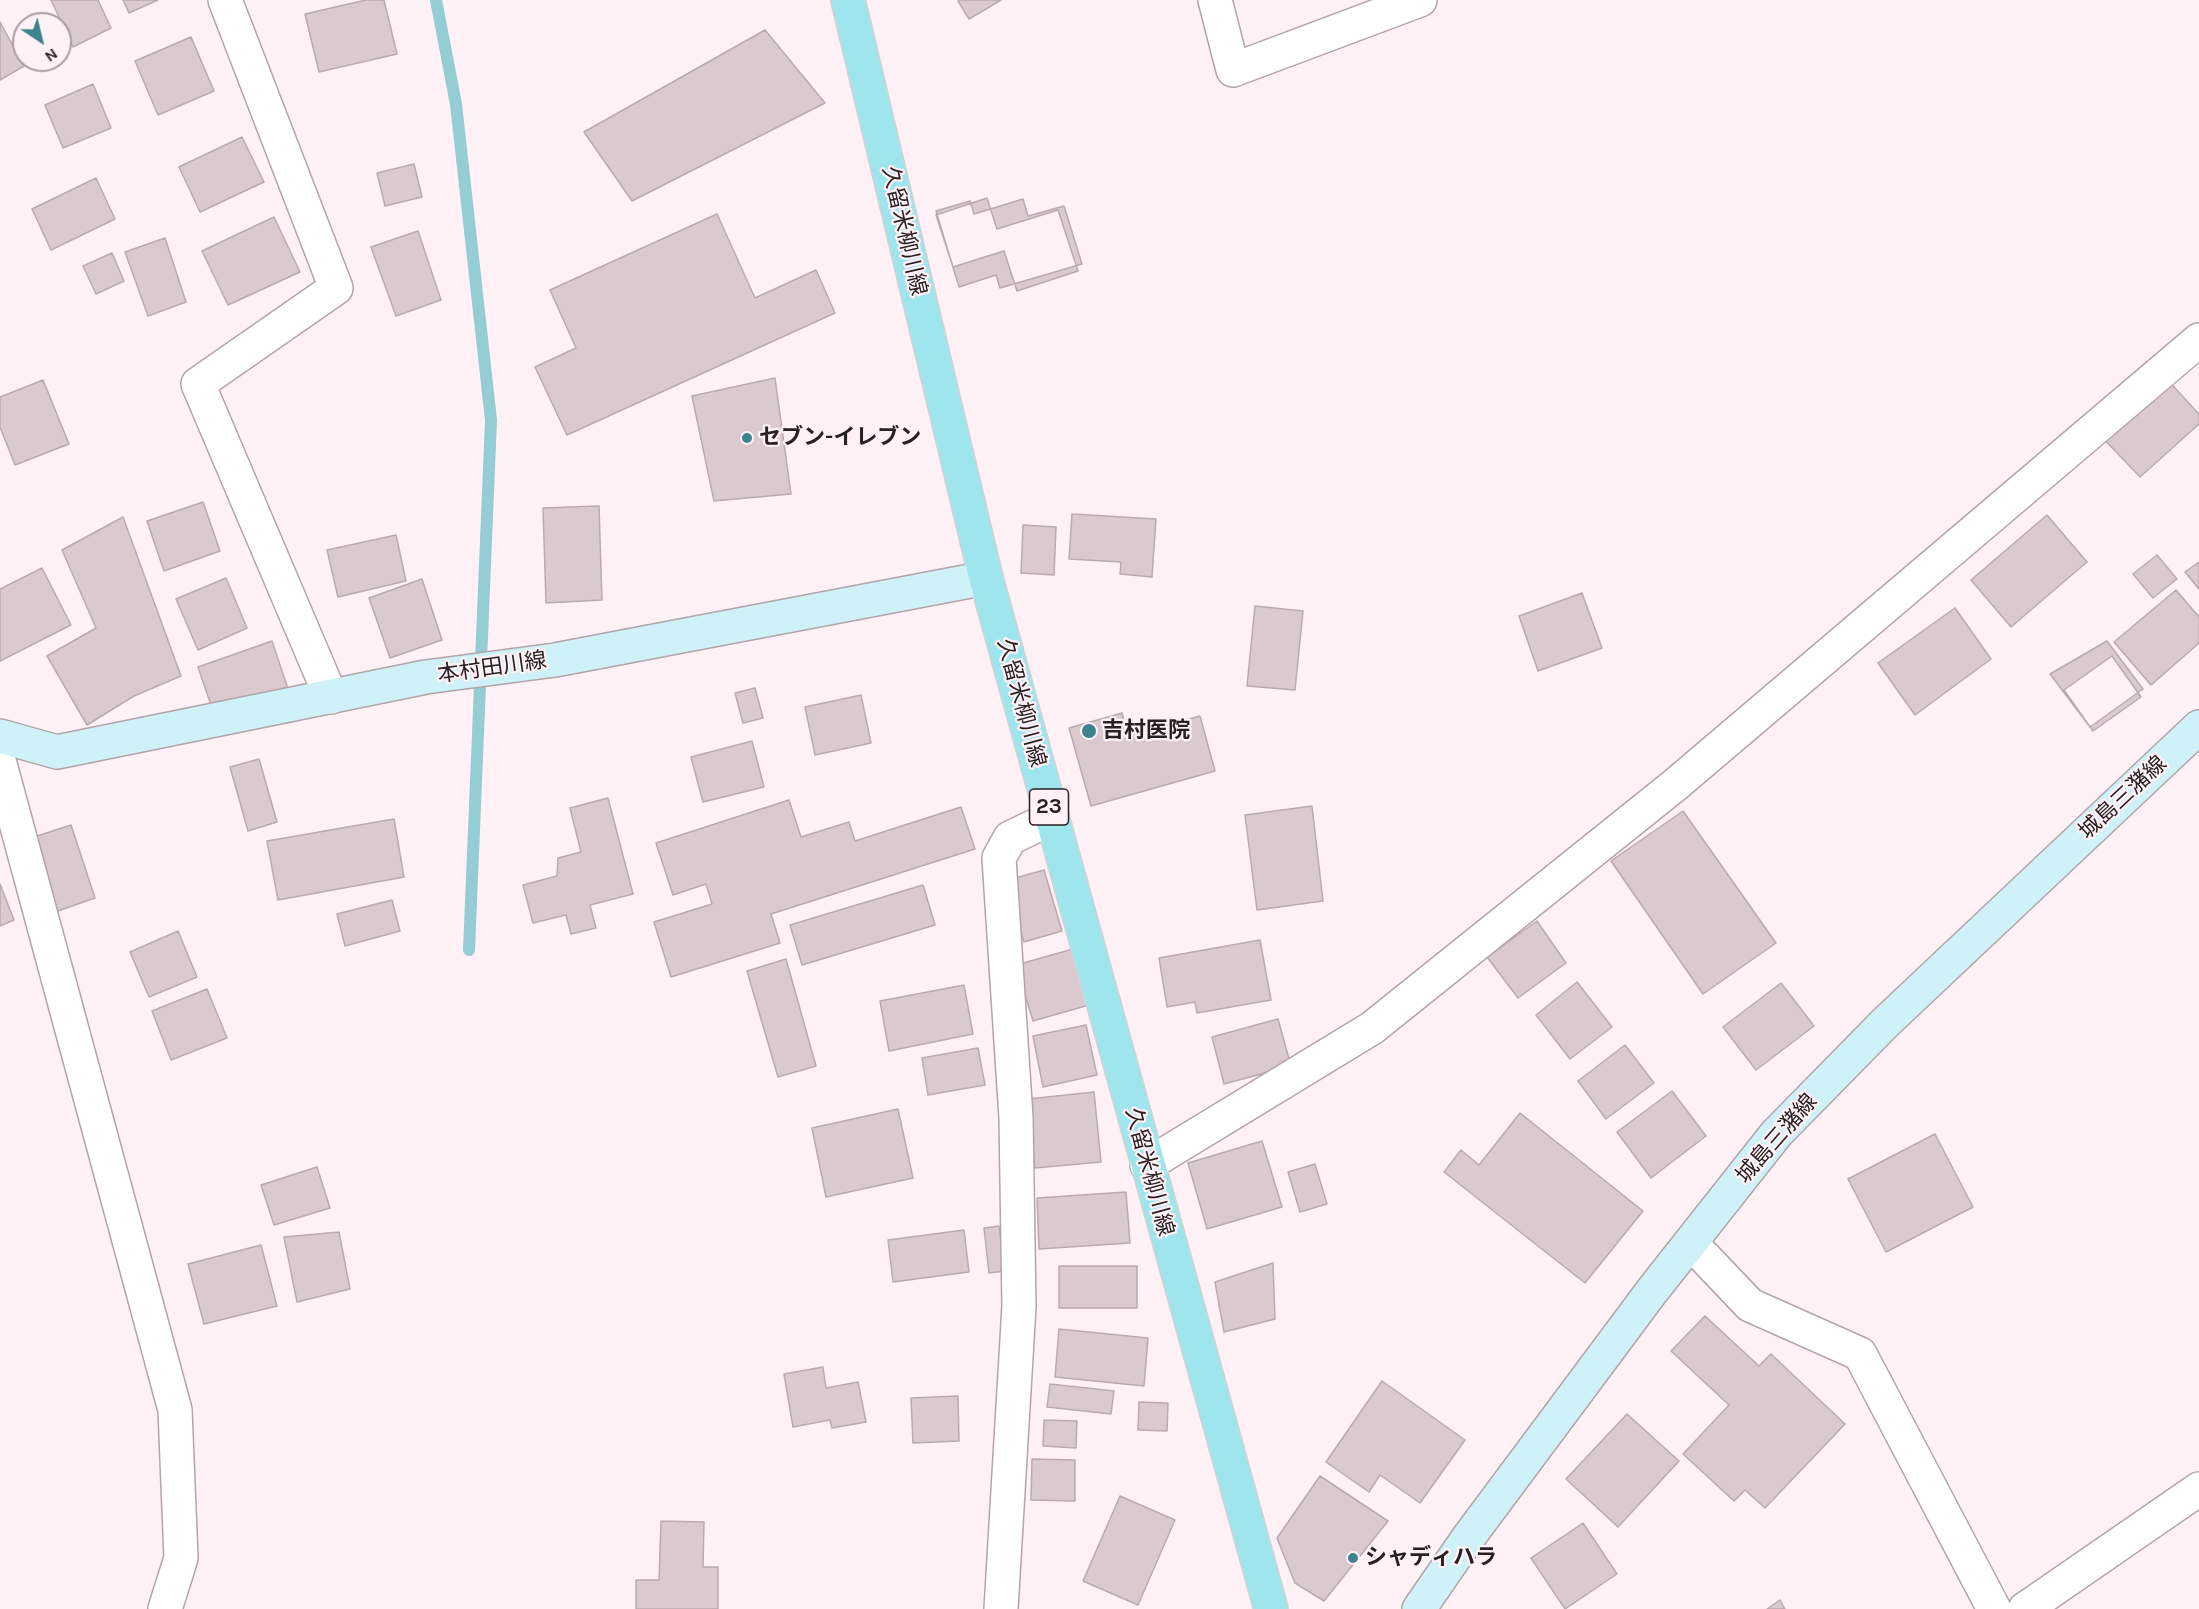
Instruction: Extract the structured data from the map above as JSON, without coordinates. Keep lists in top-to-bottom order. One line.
{"streets":{"main road":["久留米柳川線","本村田川線","城島三潴線","23"]},"crossings":[["久留米柳川線","本村田川線"]],"places":["セブン-イレブン","吉村医院","シャディハラ"],"north":"bottom right"}
